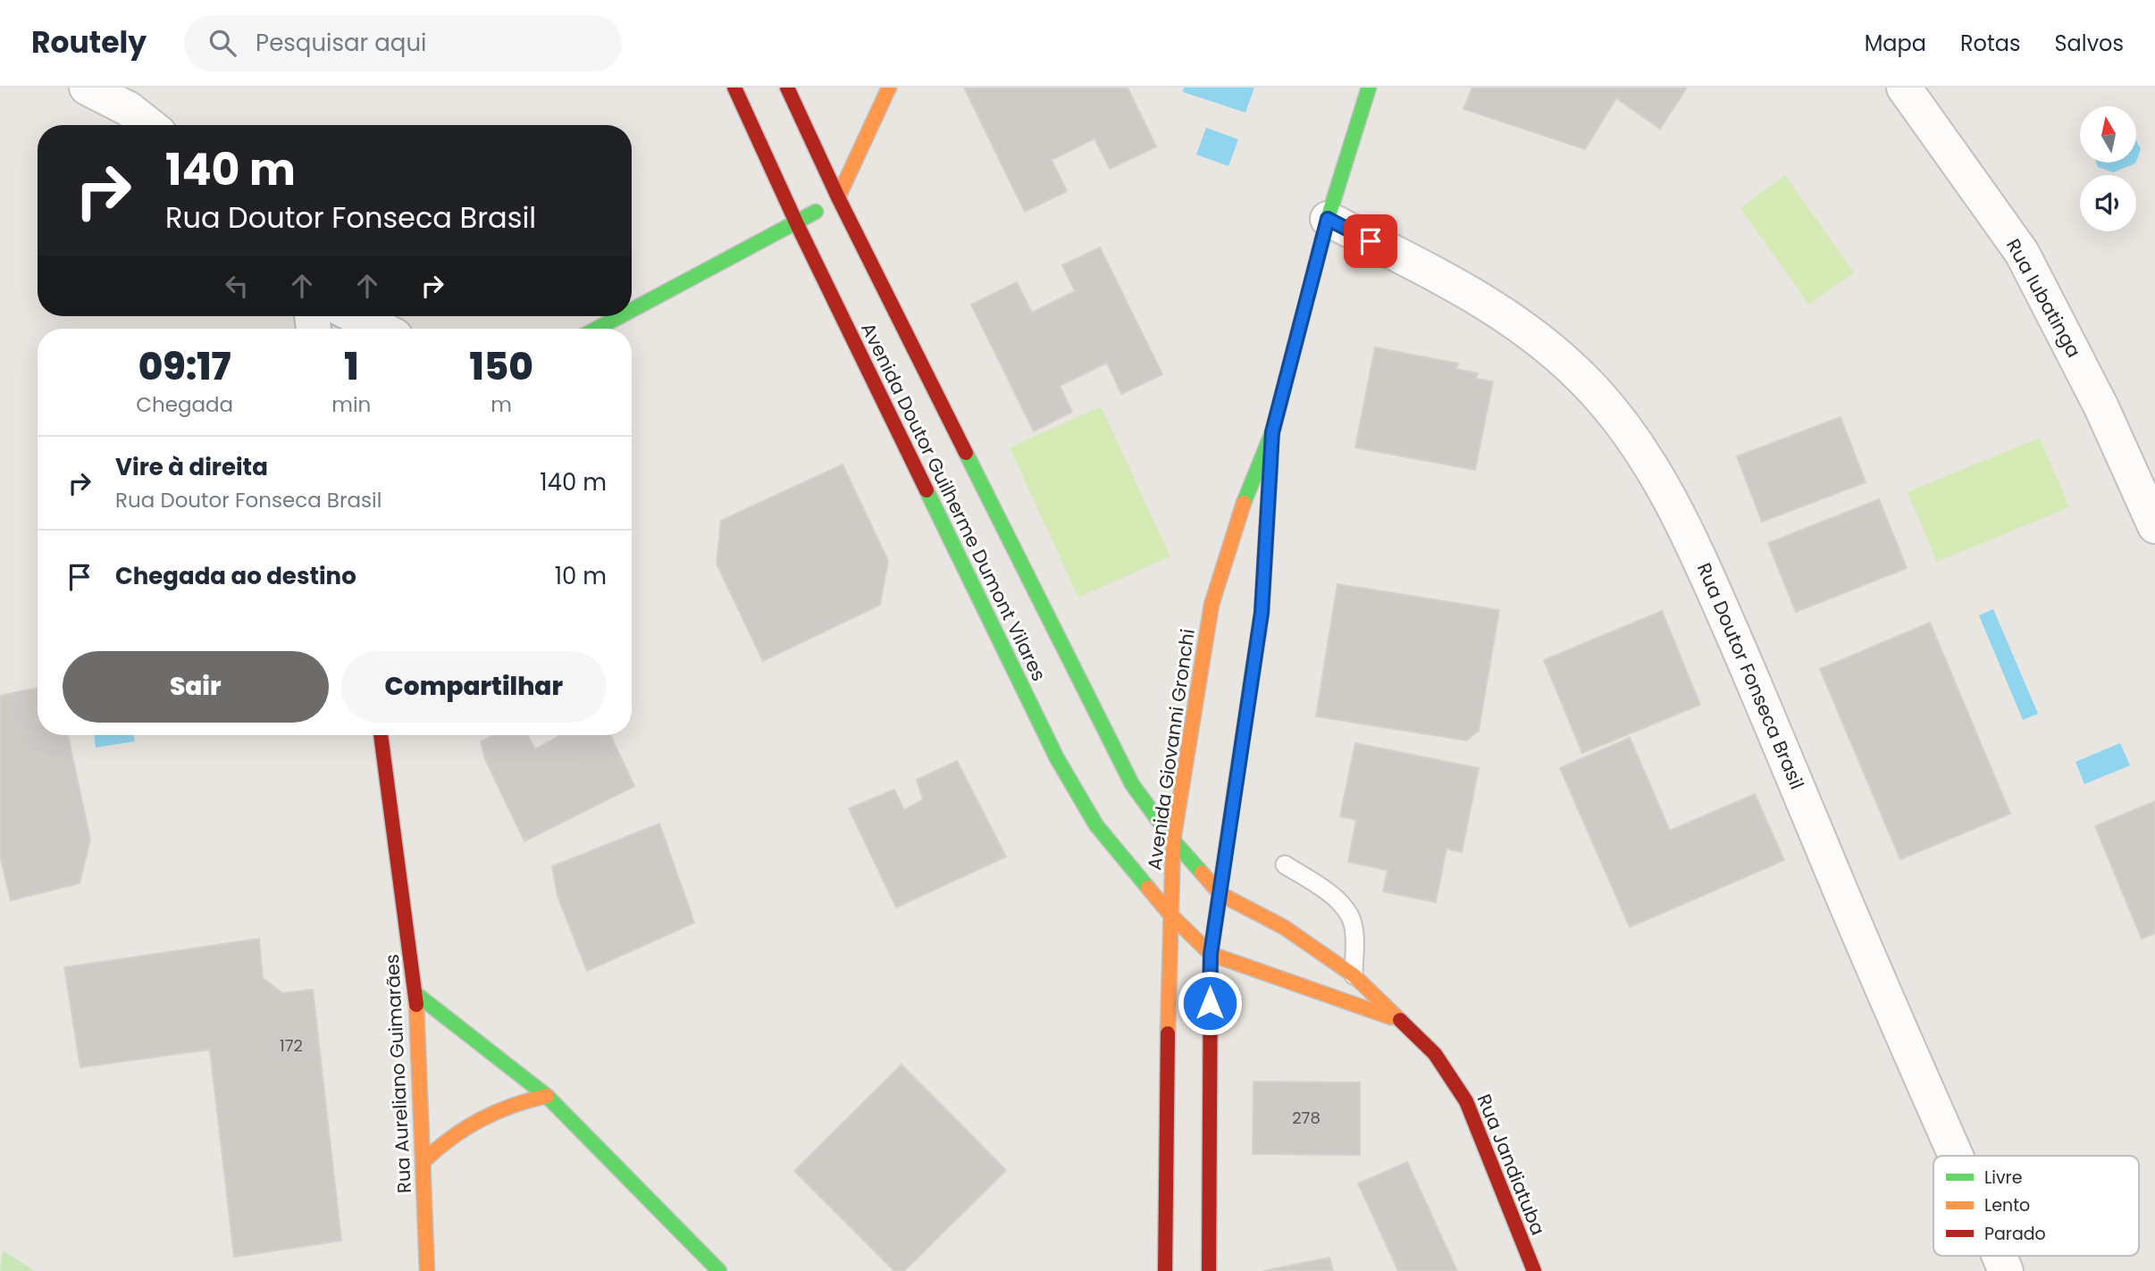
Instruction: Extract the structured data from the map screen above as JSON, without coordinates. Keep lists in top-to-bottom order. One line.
{"streets":{"main road":["Avenida Doutor Guilherme Dumont Vilares","Avenida Giovanni Gronchi","Rua Aureliano Guimarães","Rua Jandiatuba"],"street":["Rua Iubatinga","Rua Doutor Fonseca Brasil"]},"crossings":[["Avenida Doutor Guilherme Dumont Vilares","Avenida Giovanni Gronchi"],["Avenida Doutor Guilherme Dumont Vilares","Rua Jandiatuba"],["Rua Doutor Fonseca Brasil","Avenida Giovanni Gronchi"],["Avenida Giovanni Gronchi","Rua Jandiatuba"]],"house_numbers":["172","278"],"legend":["Livre","Lento","Parado"],"north":"top","page":{"header":"Routely","search":"Pesquisar aqui","nav":["Mapa","Rotas","Salvos"],"turn":["140 m","Rua Doutor Fonseca Brasil"],"eta":["09:17","Chegada","1","min","150","m"],"list":[{"name":"Vire à direita","note":"Rua Doutor Fonseca Brasil","value":"140 m"},{"name":"Chegada ao destino","value":"10 m"}],"buttons":["Sair","Compartilhar"]}}
